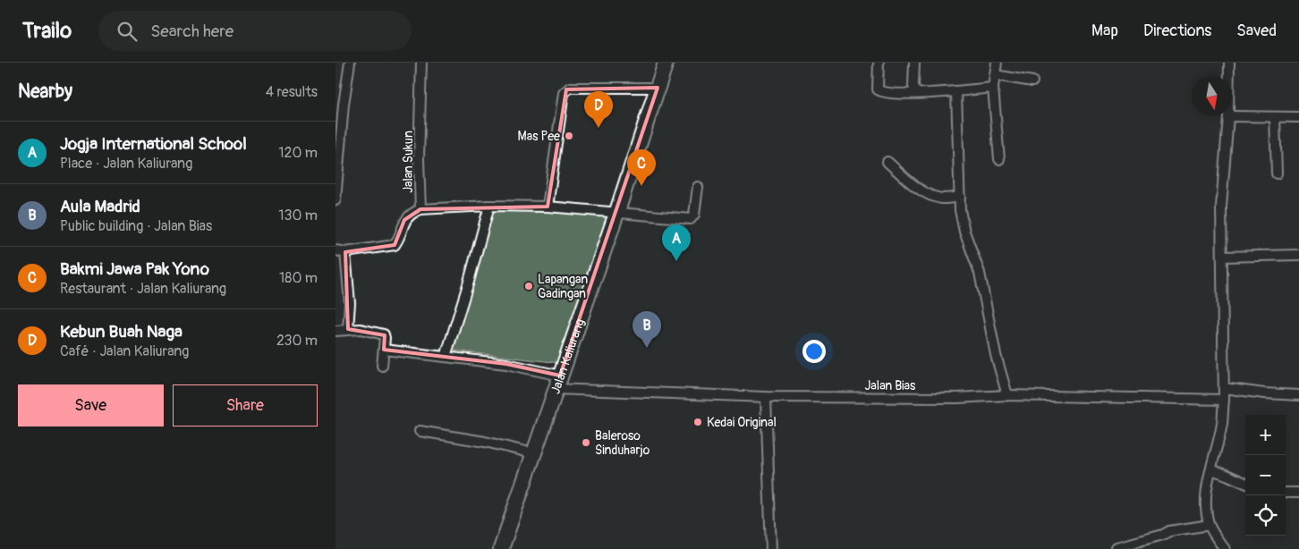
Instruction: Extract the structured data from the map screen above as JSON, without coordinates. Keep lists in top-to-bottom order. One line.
{"streets":{"main road":["Jalan Kaliurang"],"street":["Jalan Sukun","Jalan Bias"]},"crossings":[["Jalan Kaliurang","Jalan Bias"]],"places":["Mas Pee","Lapangan Gadingan","Kedai Original","Baleroso Sinduharjo"],"north":"bottom","page":{"header":"Trailo","search":"Search here","nav":["Map","Directions","Saved"],"heading":["Nearby","4 results"],"pins":["D","C","A","B"],"list":[{"mark":"A","name":"Jogja International School","note":"Place · Jalan Kaliurang","value":"120 m"},{"mark":"B","name":"Aula Madrid","note":"Public building · Jalan Bias","value":"130 m"},{"mark":"C","name":"Bakmi Jawa Pak Yono","note":"Restaurant · Jalan Kaliurang","value":"180 m"},{"mark":"D","name":"Kebun Buah Naga","note":"Café · Jalan Kaliurang","value":"230 m"}],"buttons":["Save","Share"],"map_buttons":["+","−"]}}
